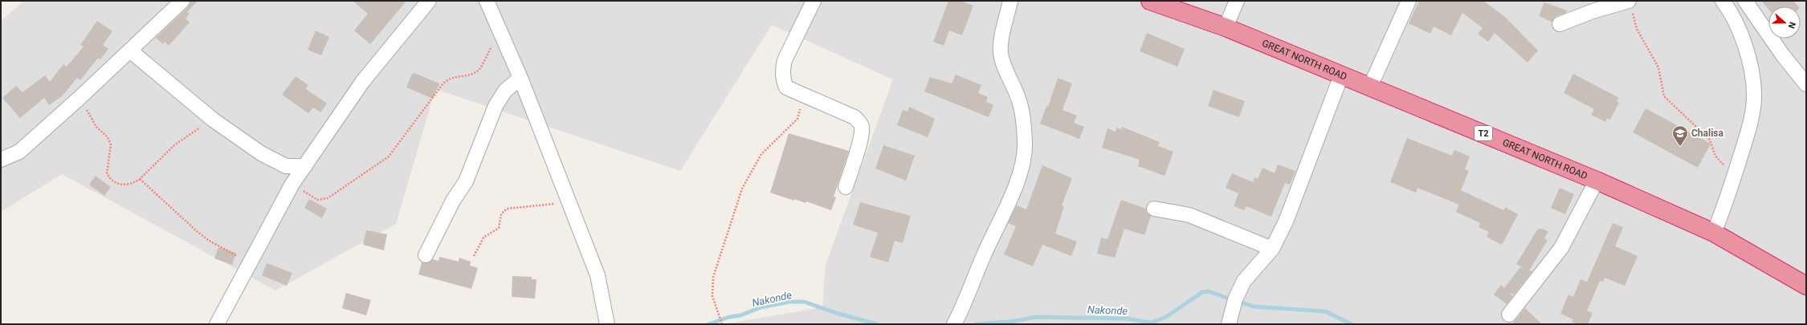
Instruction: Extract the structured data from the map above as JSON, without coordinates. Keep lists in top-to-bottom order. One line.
{"streets":{"highway":["GREAT NORTH ROAD","T2"]},"water":["Nakonde"],"places":{"school or university":["Chalisa"]},"north":"right"}
